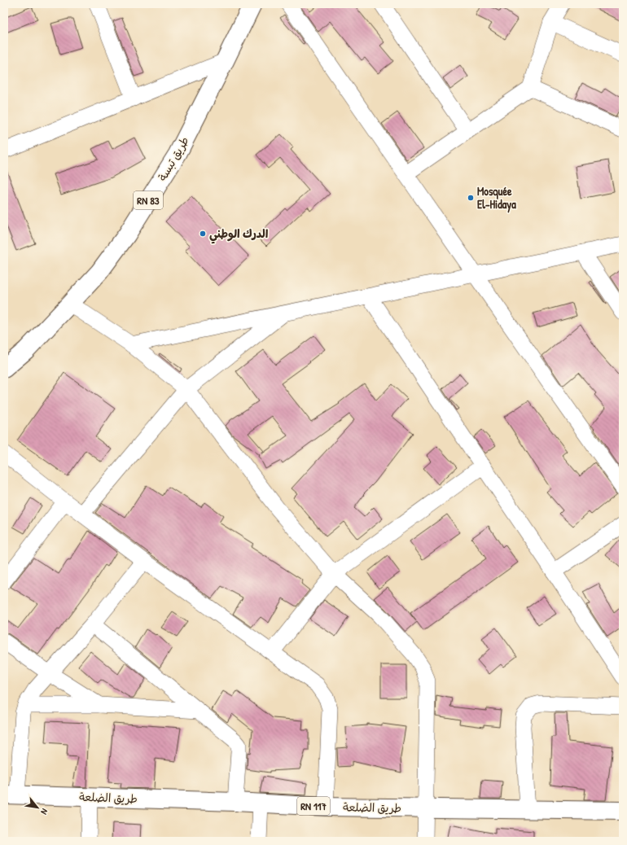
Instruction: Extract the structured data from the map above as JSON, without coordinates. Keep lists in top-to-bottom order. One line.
{"streets":{"main road":["طريق تبسة","RN 83","طريق الضلعة","RN 117"]},"places":["Mosquée El-Hidaya","الدرك الوطني"],"north":"bottom right"}
